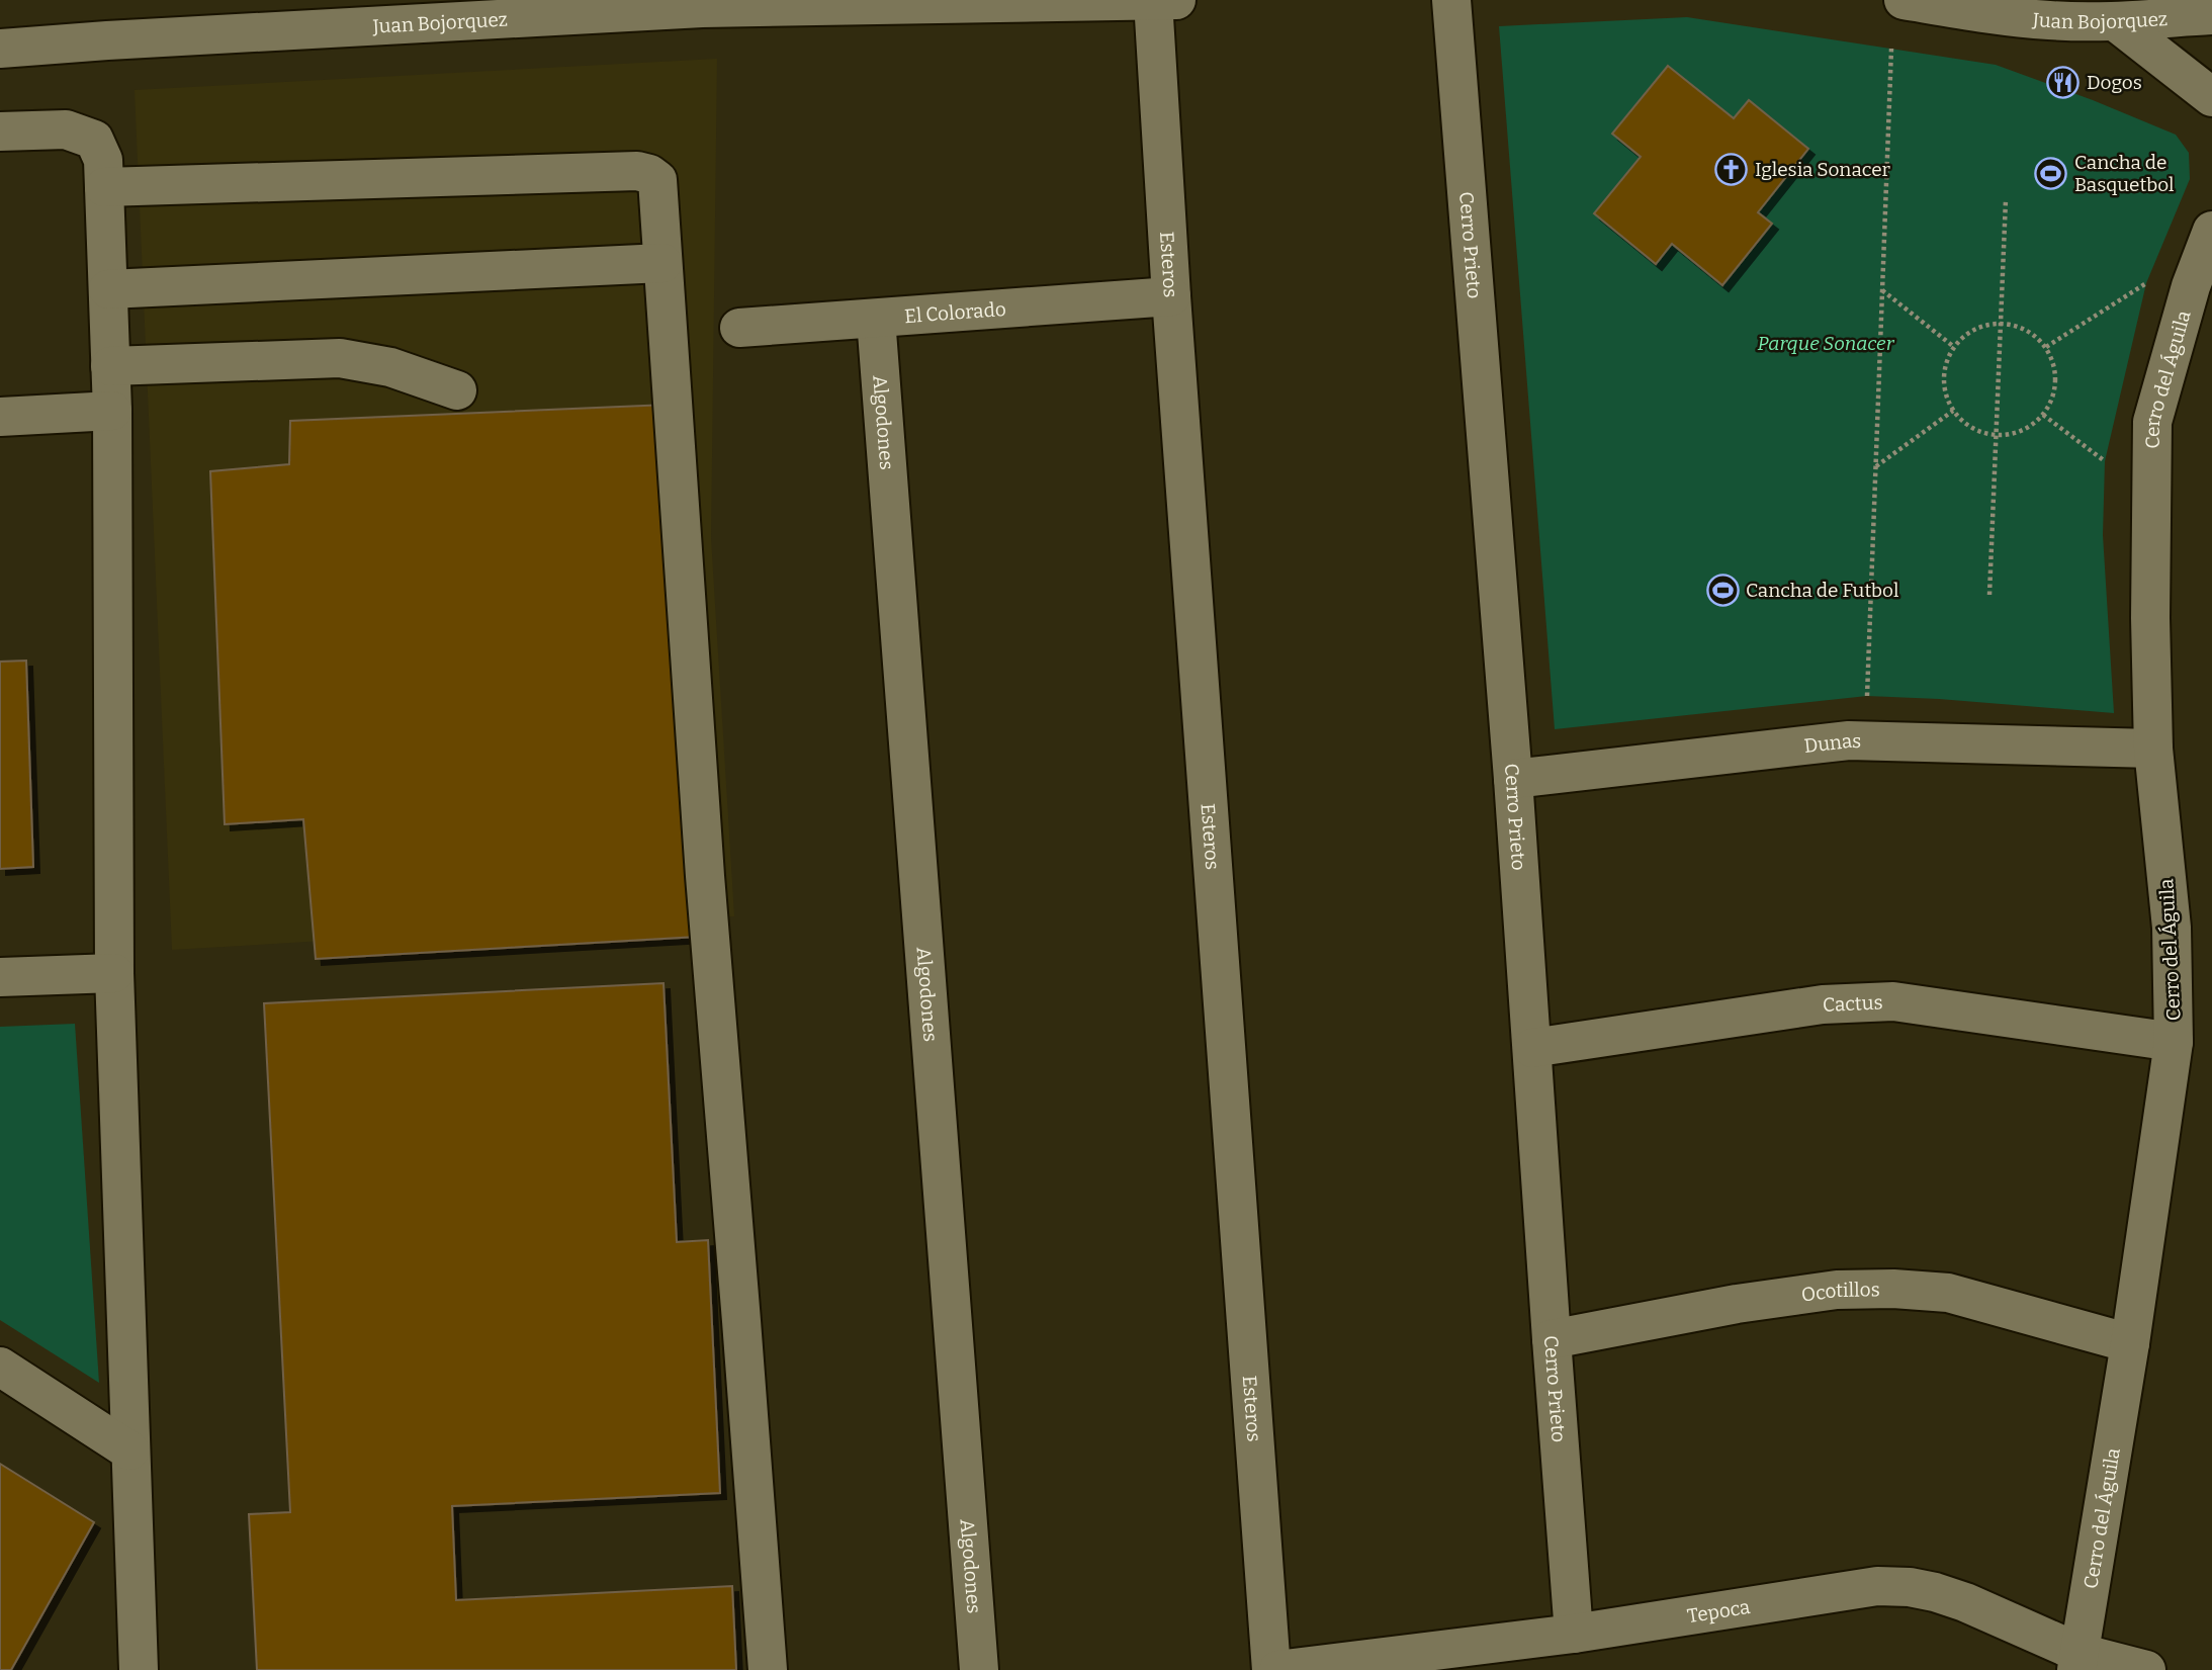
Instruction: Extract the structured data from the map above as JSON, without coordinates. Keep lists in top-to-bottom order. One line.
{"streets":{"street":["Juan Bojorquez","Cerro Prieto","Esteros","El Colorado","Cerro del Águila","Algodones","Dunas","Cactus","Ocotillos","Tepoca"]},"crossings":[["Juan Bojorquez","Esteros"],["Cerro Prieto","Dunas"],["Cerro Prieto","Cactus"],["Cerro Prieto","Ocotillos"],["Cerro Prieto","Tepoca"],["Esteros","El Colorado"],["El Colorado","Algodones"],["Cerro del Águila","Dunas"],["Cerro del Águila","Cactus"],["Cerro del Águila","Ocotillos"],["Cerro del Águila","Tepoca"]],"parks":["Parque Sonacer"],"places":{"restaurant":["Dogos"],"church":["Iglesia Sonacer"],"sports":["Cancha de Basquetbol","Cancha de Futbol"]}}
